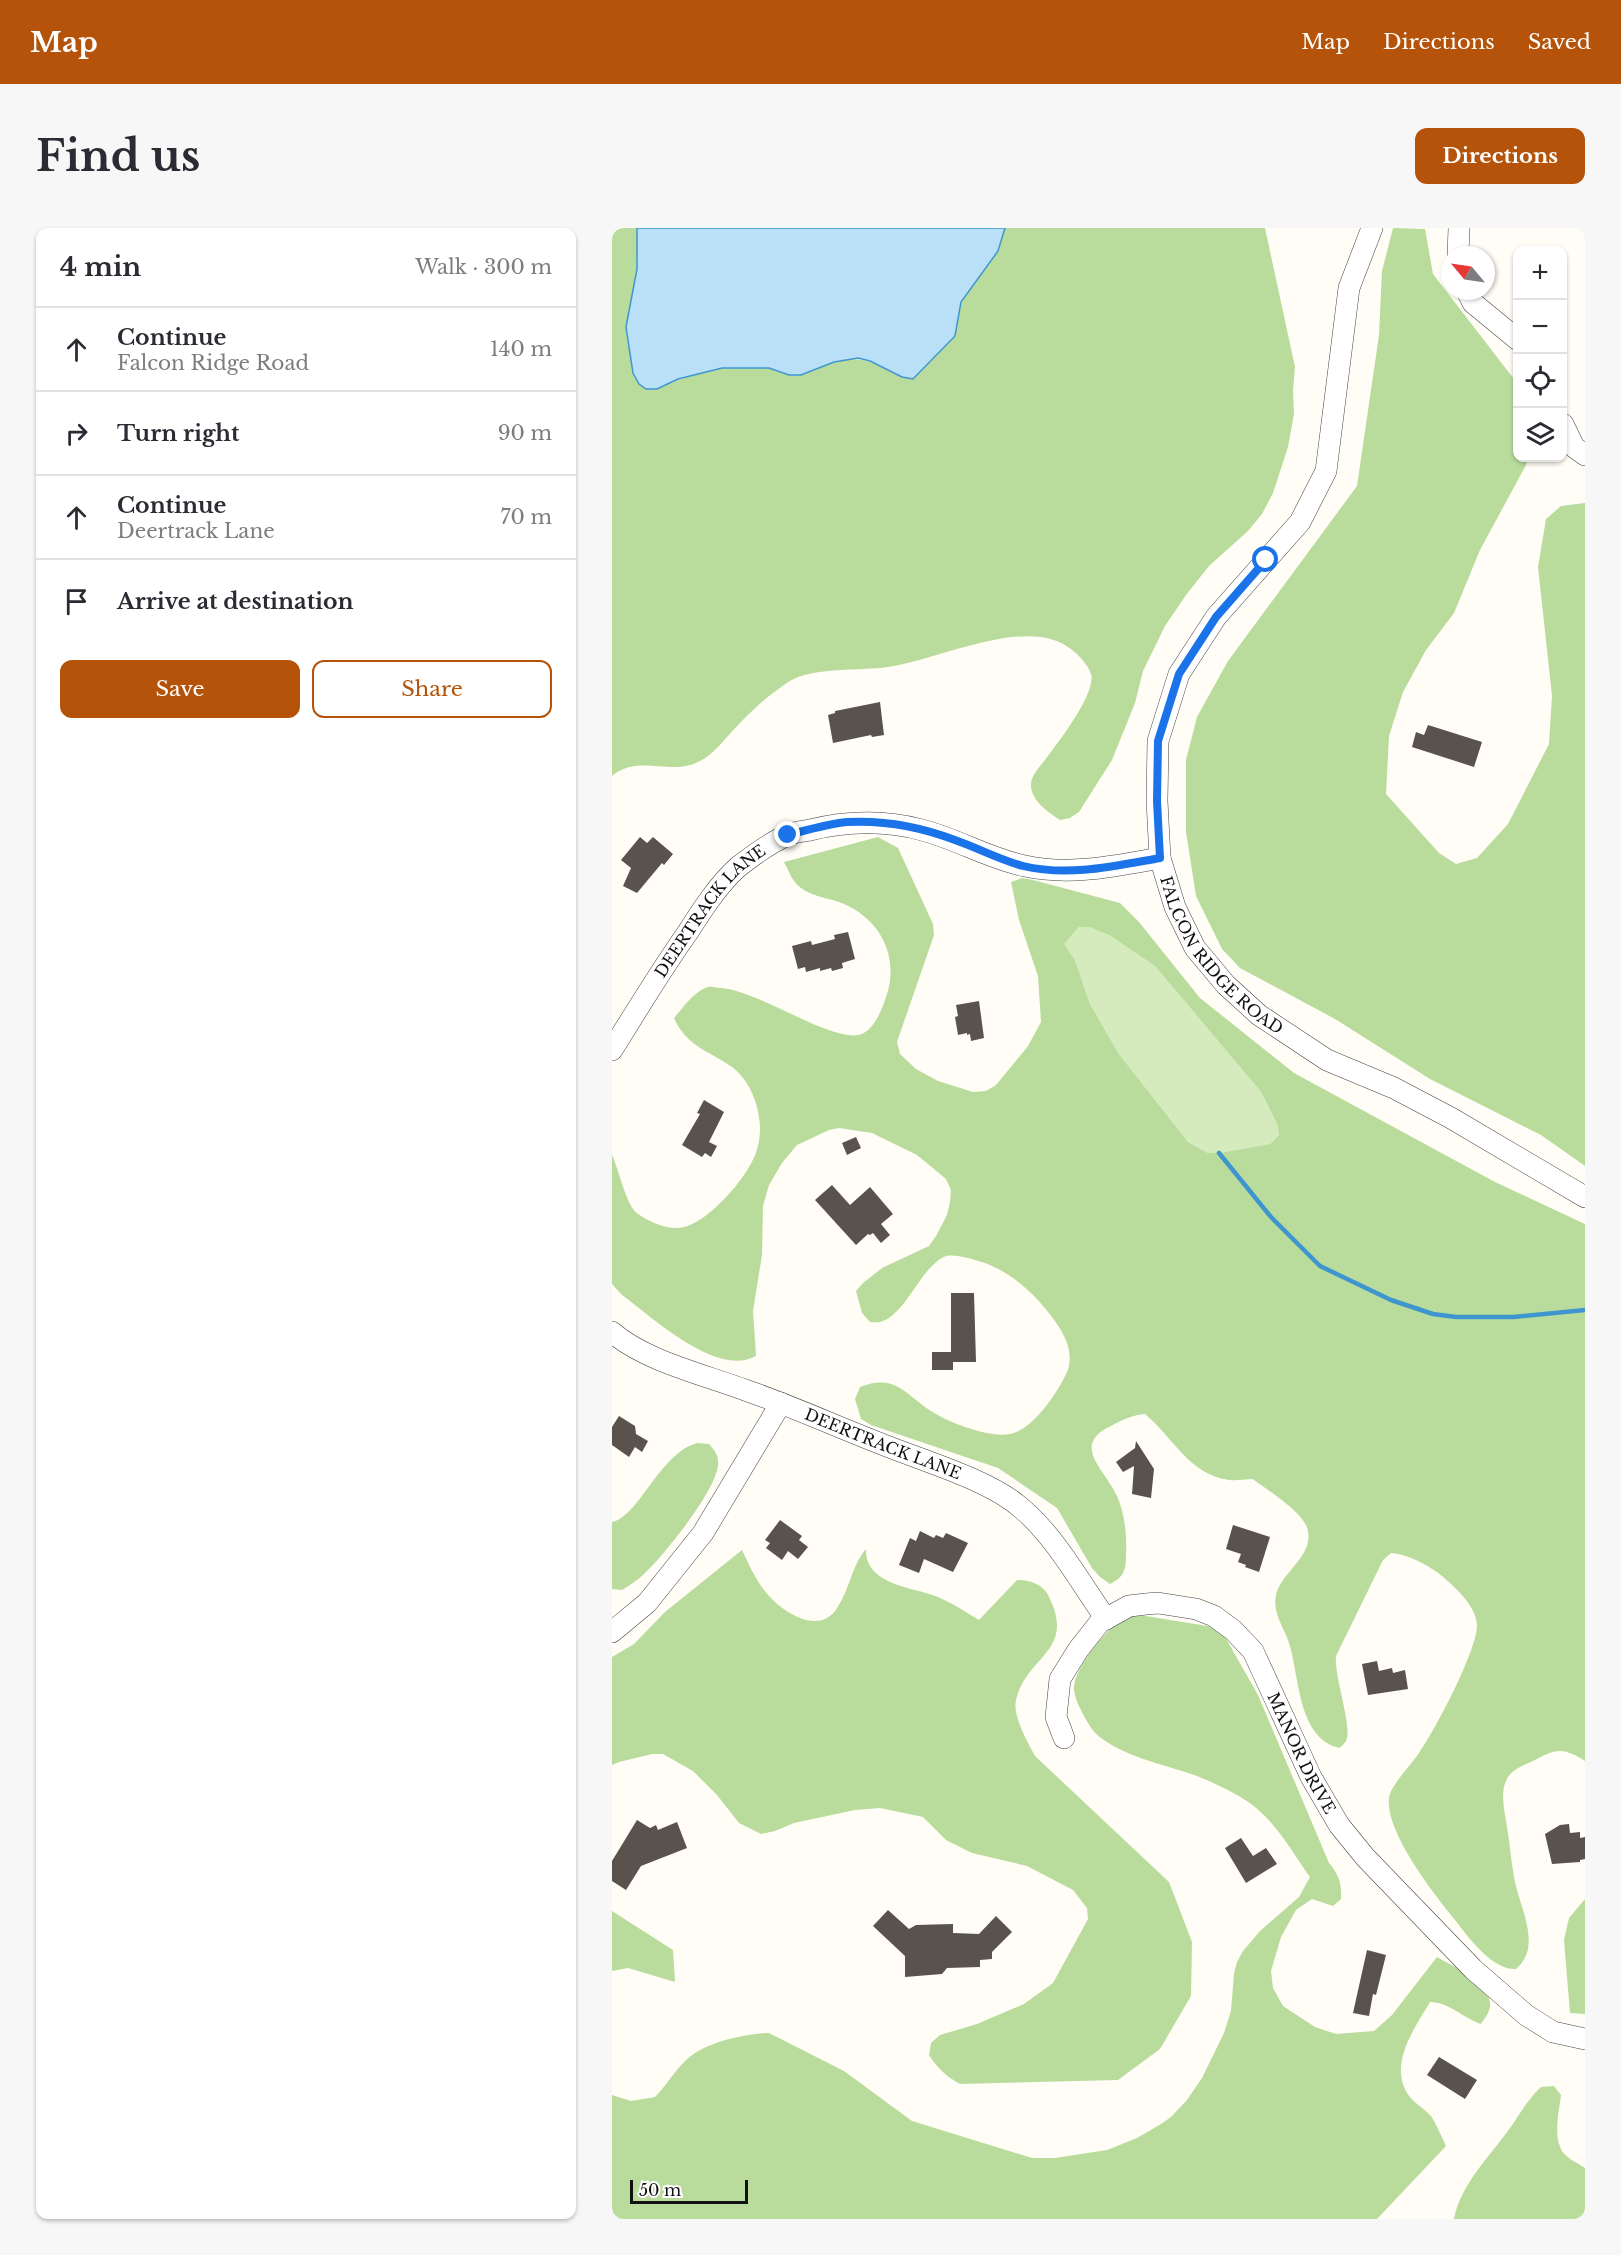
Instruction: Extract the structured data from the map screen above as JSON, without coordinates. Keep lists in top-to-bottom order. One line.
{"streets":{"street":["DEERTRACK LANE","FALCON RIDGE ROAD","MANOR DRIVE"]},"crossings":[["DEERTRACK LANE","FALCON RIDGE ROAD"],["DEERTRACK LANE","MANOR DRIVE"]],"scale_bar":"50 m","north":"top left","page":{"header":"Map","nav":["Map","Directions","Saved"],"buttons":["Directions",["Save","Share"]],"title":"Find us","heading":["4 min","Walk · 300 m"],"map_buttons":["+","−"],"list":[["Continue","Falcon Ridge Road","140 m"],["Turn right","90 m"],["Continue","Deertrack Lane","70 m"],"Arrive at destination"],"scale":"50 m"}}
